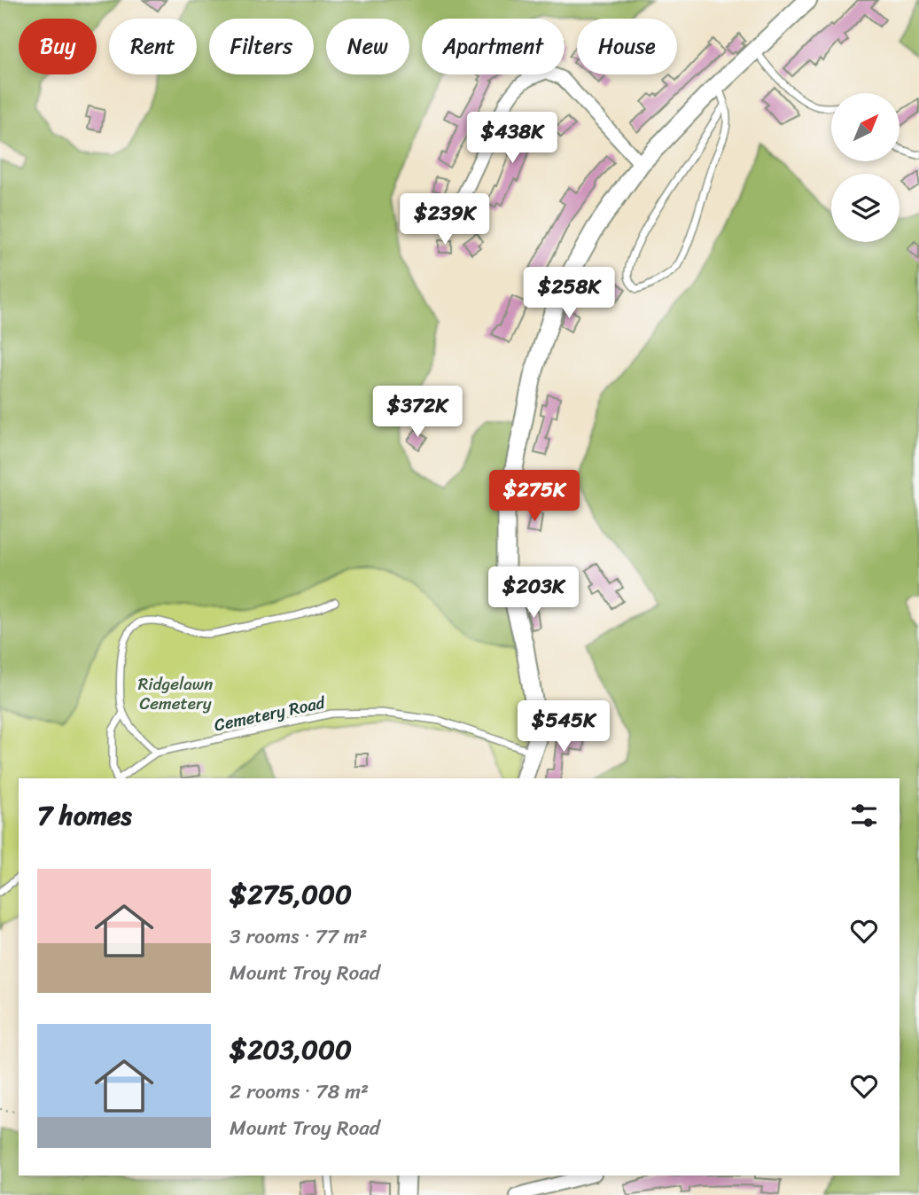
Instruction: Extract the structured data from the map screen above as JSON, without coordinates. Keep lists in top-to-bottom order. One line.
{"streets":{"lane":["Cemetery Road"]},"parks":["Ridgelawn Cemetery"],"north":"top right","page":{"chip":["Buy","Rent","Filters","New","Apartment","House"],"price":["$438K","$239K","$258K","$372K","$275K","$203K","$545K"],"heading":"7 homes","list":[{"name":"$275,000","note":"3 rooms · 77 m² · Mount Troy Road"},{"name":"$203,000","note":"2 rooms · 78 m² · Mount Troy Road"}]}}
